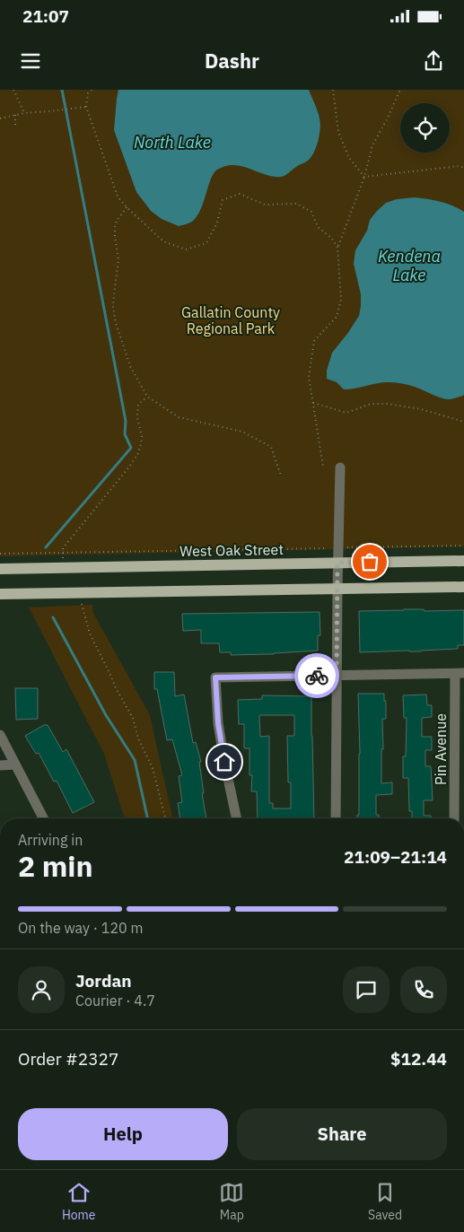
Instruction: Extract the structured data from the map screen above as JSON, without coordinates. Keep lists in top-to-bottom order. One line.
{"streets":{"main road":["West Oak Street"],"street":["Pin Avenue"]},"water":["North Lake","Kendena Lake"],"parks":["Gallatin County Regional Park"],"page":{"status":"21:07","header":"Dashr","heading":["2 min","Arriving in","21:09–21:14"],"panel":["Jordan","Courier · 4.7","Order #2327","$12.44"],"bar":"On the way · 120 m","buttons":["Help","Share"],"tabs":["Home","Map","Saved"]}}
